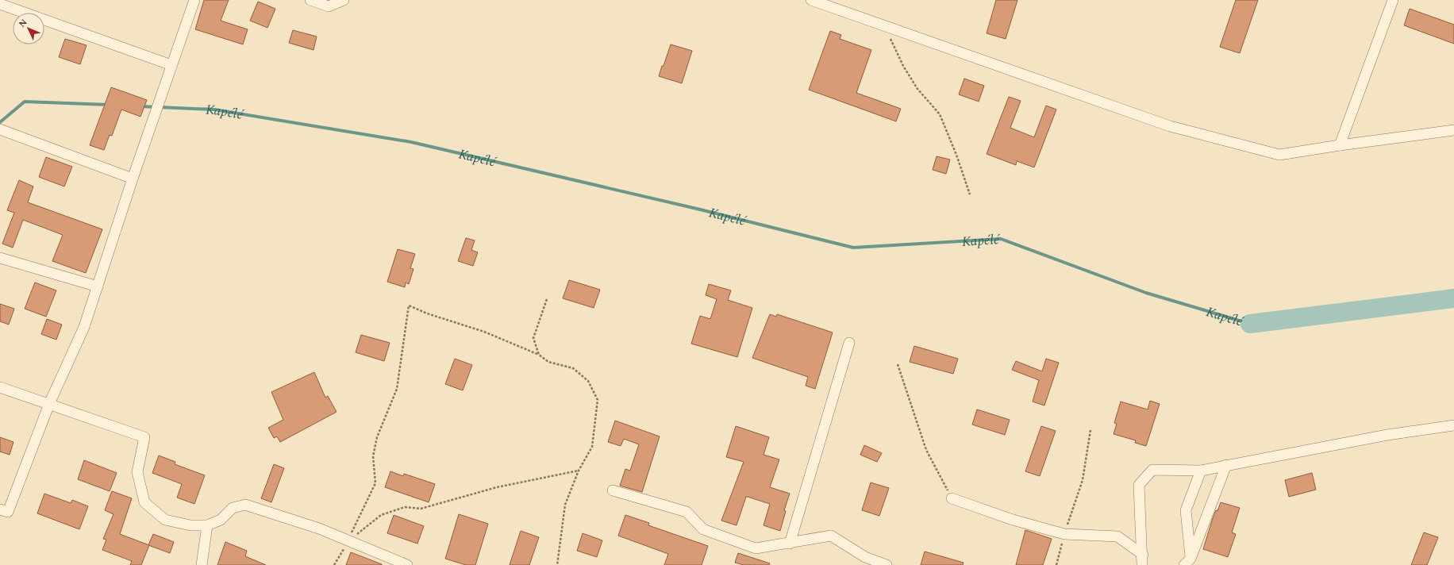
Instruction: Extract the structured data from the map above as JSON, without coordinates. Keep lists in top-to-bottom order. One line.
{"water":["Kapélé"],"north":"top left"}
